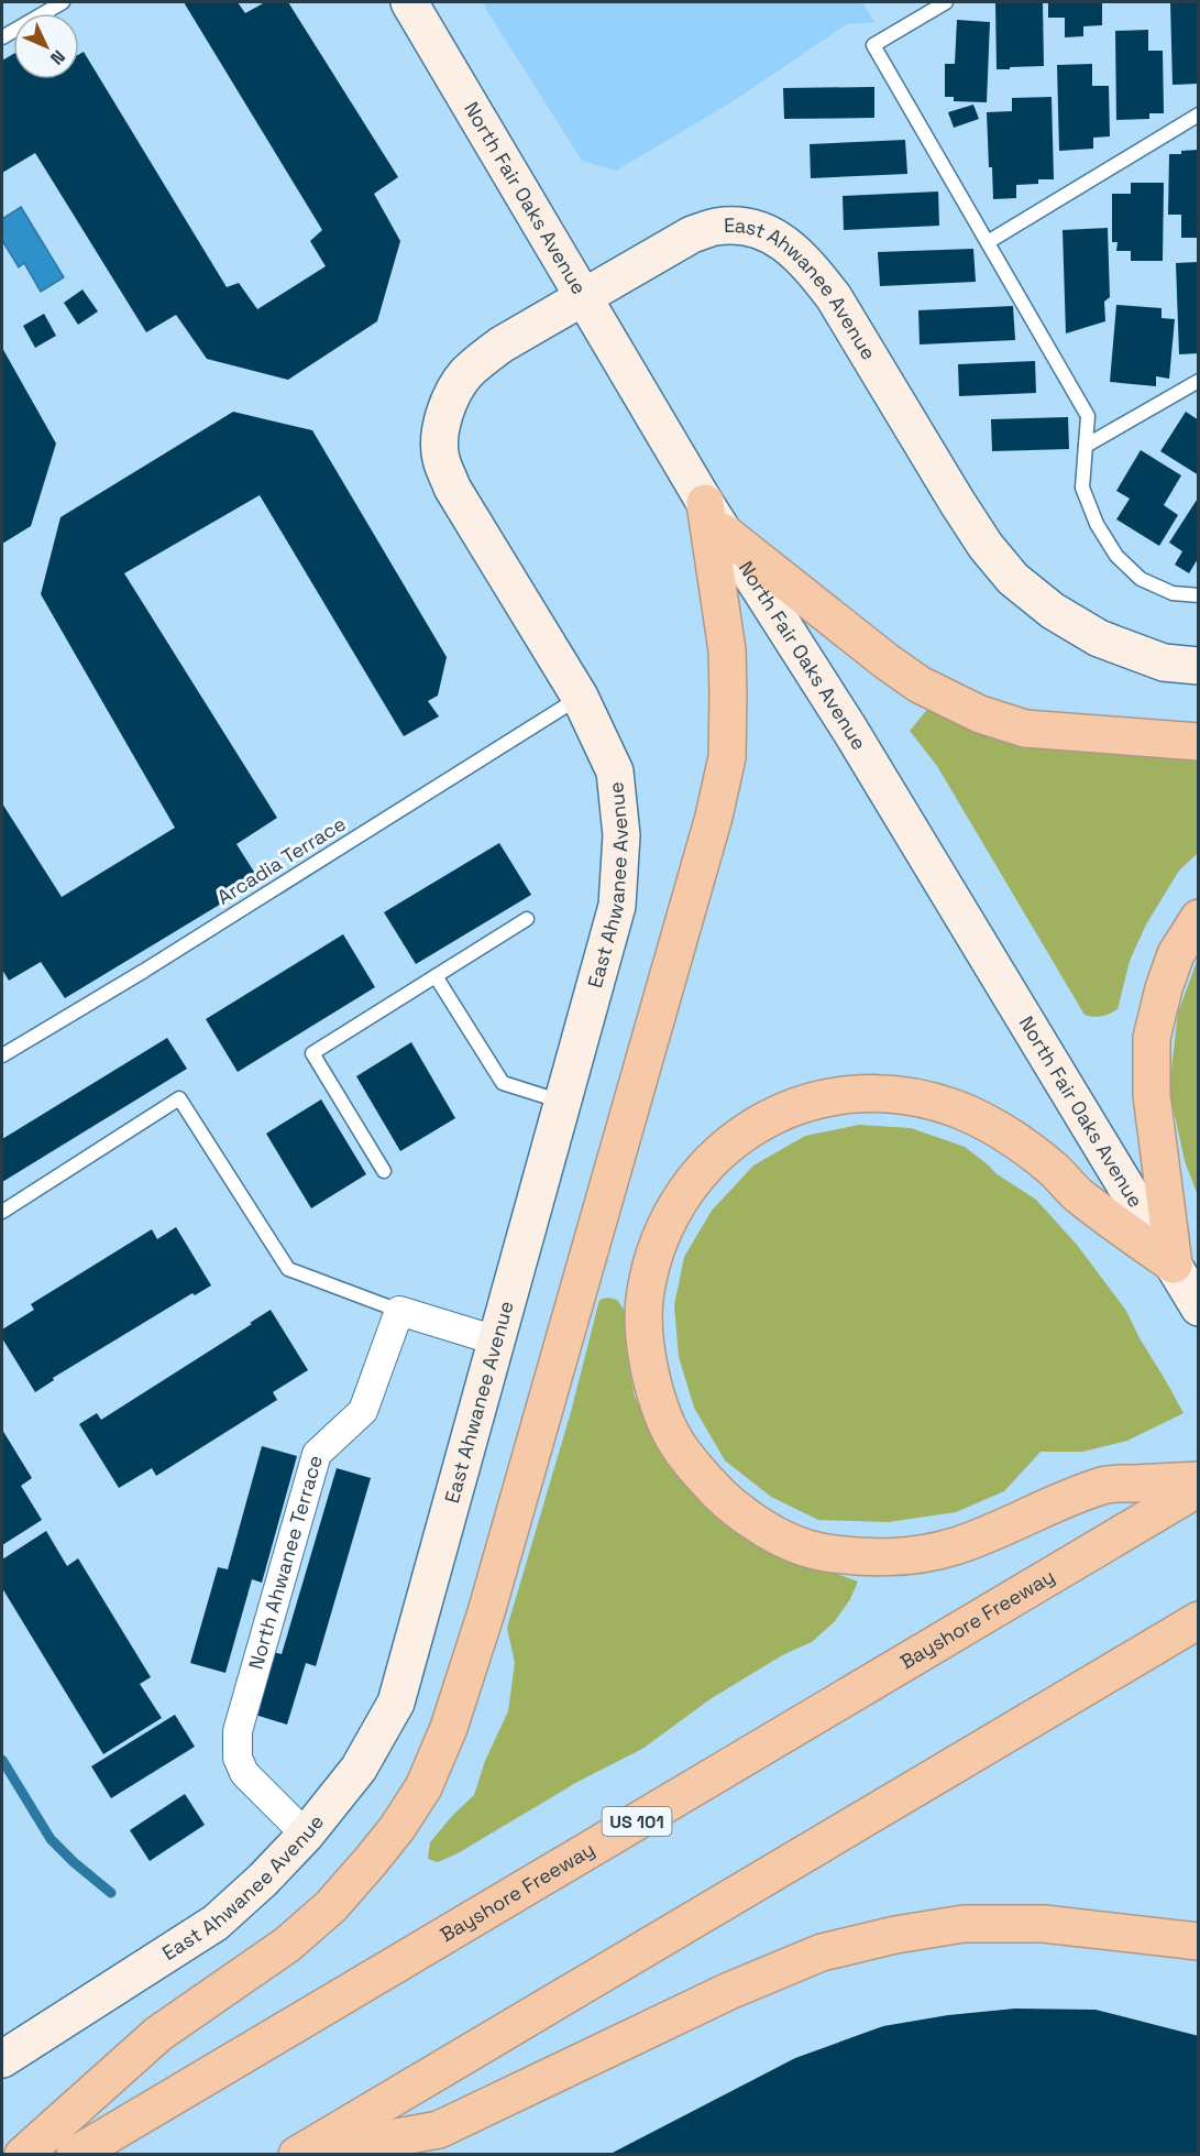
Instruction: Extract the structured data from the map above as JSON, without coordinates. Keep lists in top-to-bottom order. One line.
{"streets":{"highway":["Bayshore Freeway","US 101"],"street":["North Fair Oaks Avenue","East Ahwanee Avenue","North Ahwanee Terrace"],"lane":["Arcadia Terrace"]},"crossings":[["North Fair Oaks Avenue","East Ahwanee Avenue"],["East Ahwanee Avenue","Arcadia Terrace"],["East Ahwanee Avenue","North Ahwanee Terrace"]],"north":"bottom right"}
